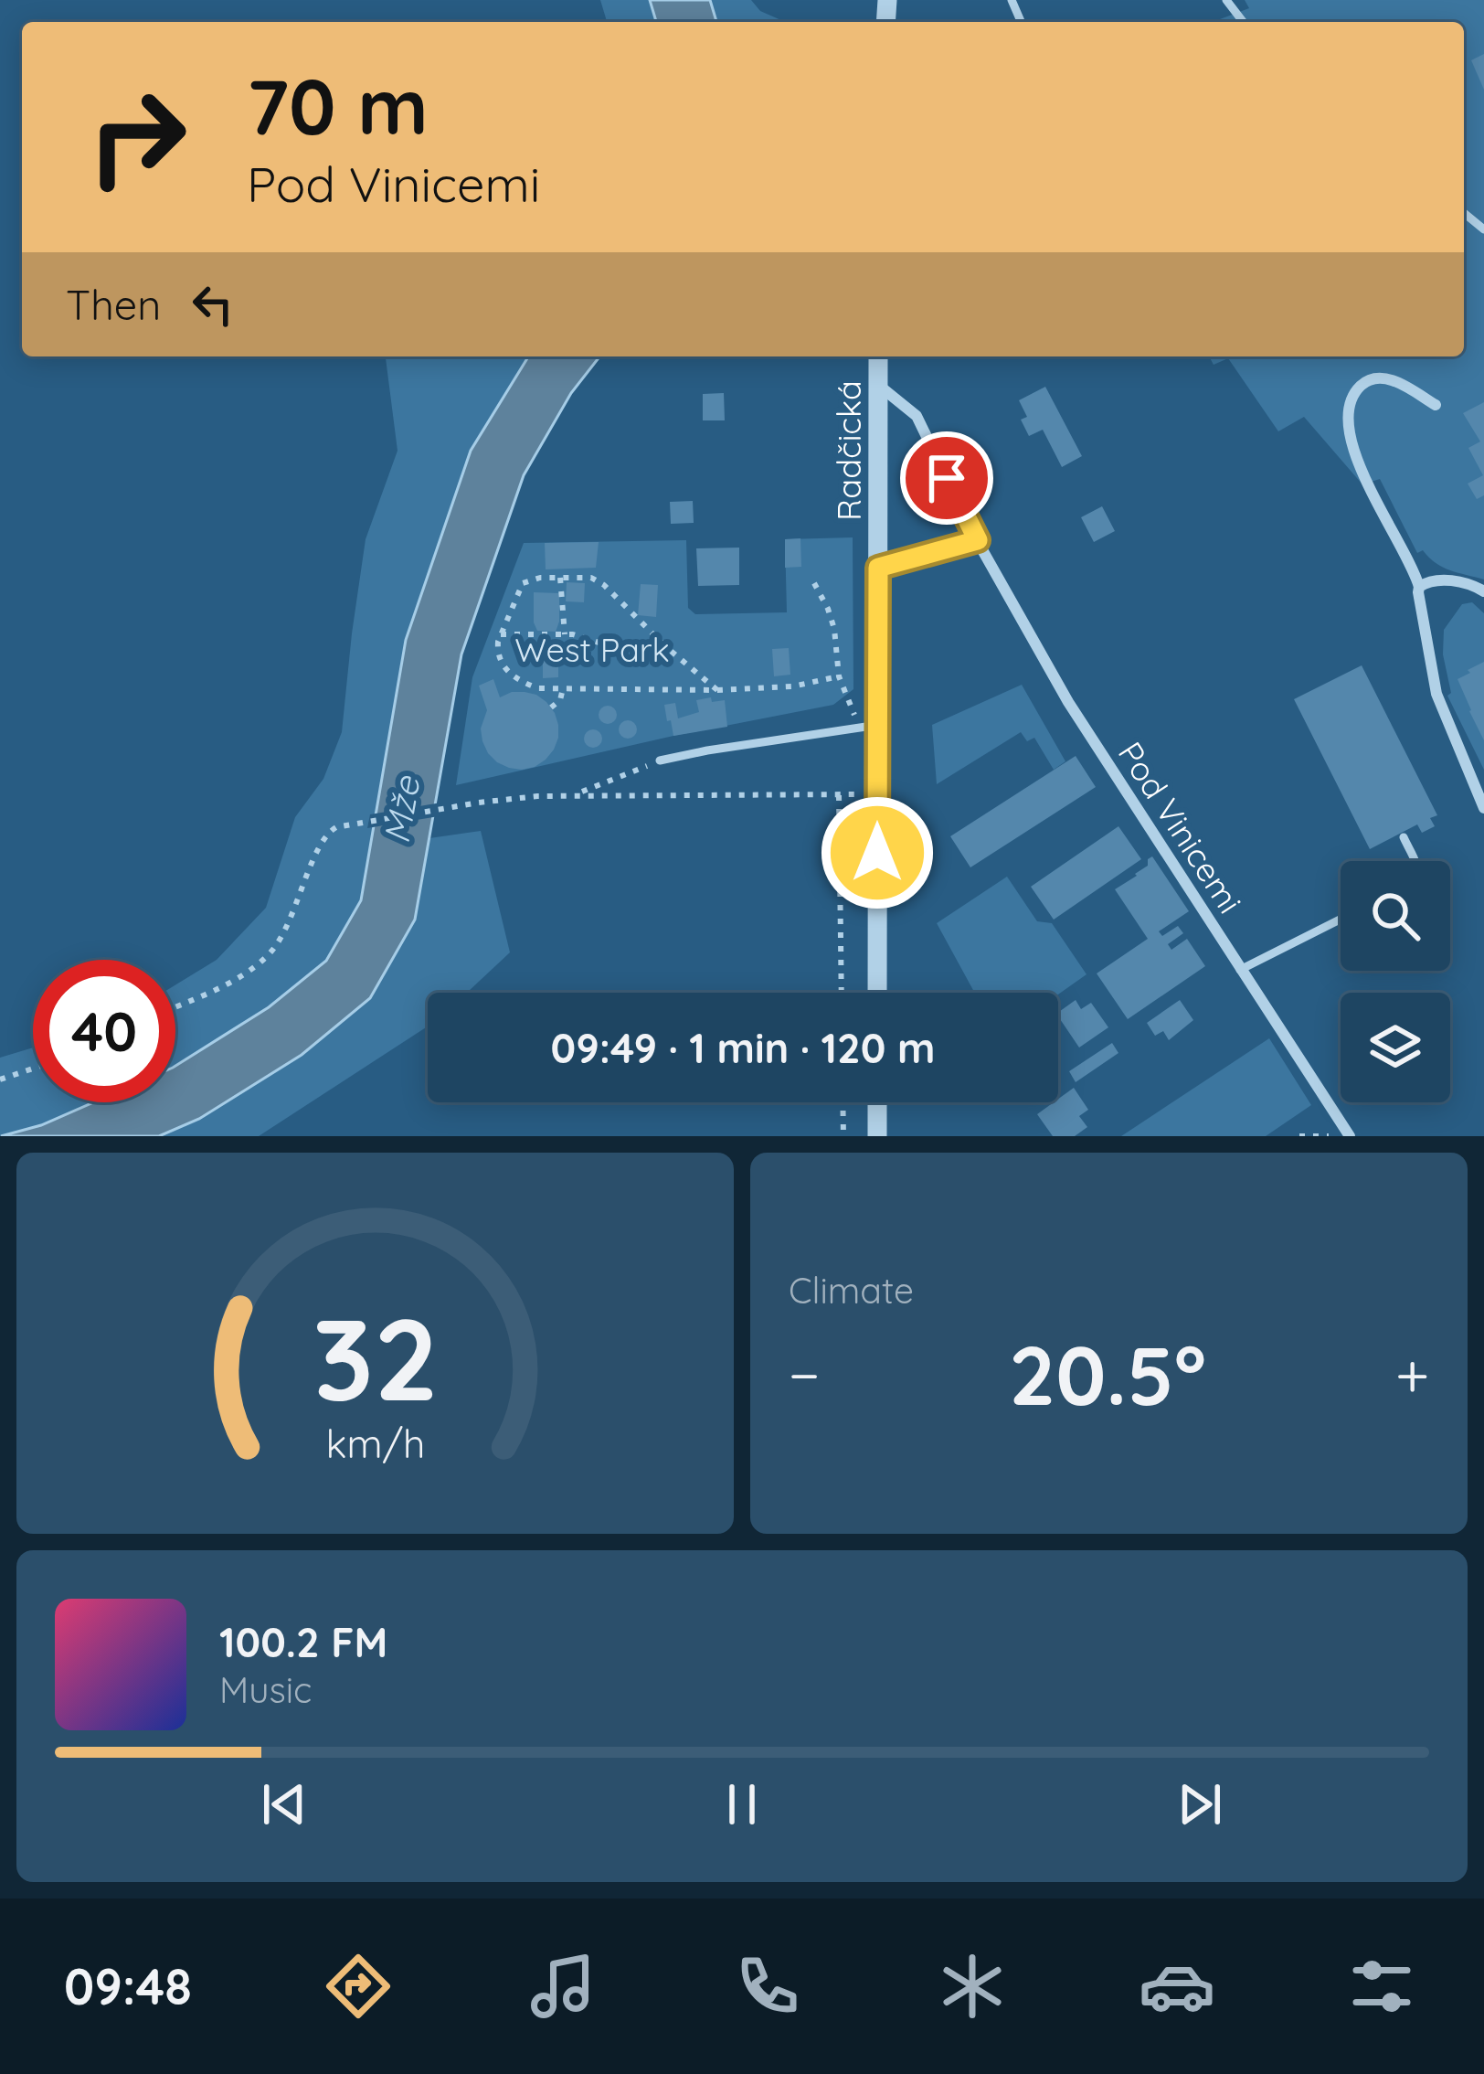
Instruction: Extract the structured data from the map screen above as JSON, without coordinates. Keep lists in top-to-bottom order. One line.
{"streets":{"street":["Radčická","Pod Vinicemi"]},"crossings":[["Radčická","Pod Vinicemi"]],"water":["Mže"],"parks":["West Park"],"page":{"turn":["70 m","Pod Vinicemi"],"then":"Then","limit":"40","trip":"09:49 · 1 min · 120 m","tile":"Climate","heat":["−","20.5°","+"],"song":["100.2 FM","Music"],"tabs":"09:48","gauge":["32","km/h"]}}
